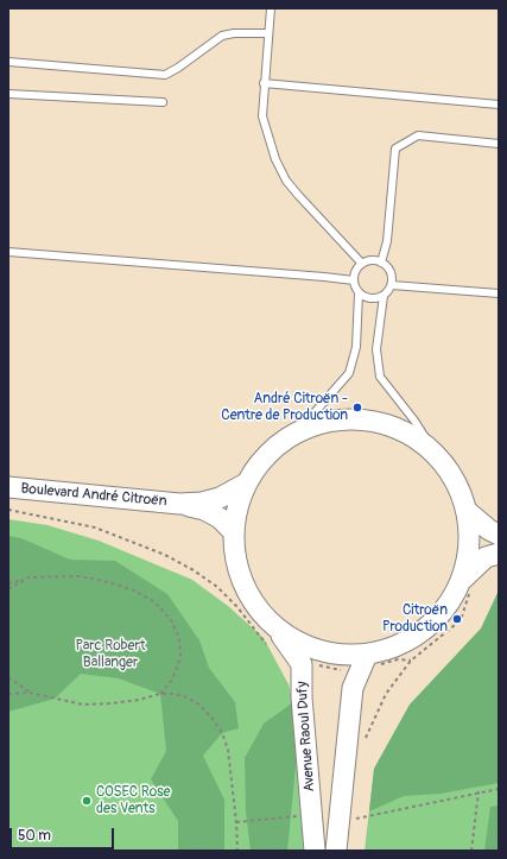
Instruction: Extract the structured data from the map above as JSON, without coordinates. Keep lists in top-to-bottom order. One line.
{"streets":{"main road":["Boulevard André Citroën","Avenue Raoul Dufy"]},"parks":["Parc Robert Ballanger"],"places":["André Citroën - Centre de Production","Citroën Production","COSEC Rose des Vents"],"scale_bar":"50 m"}
